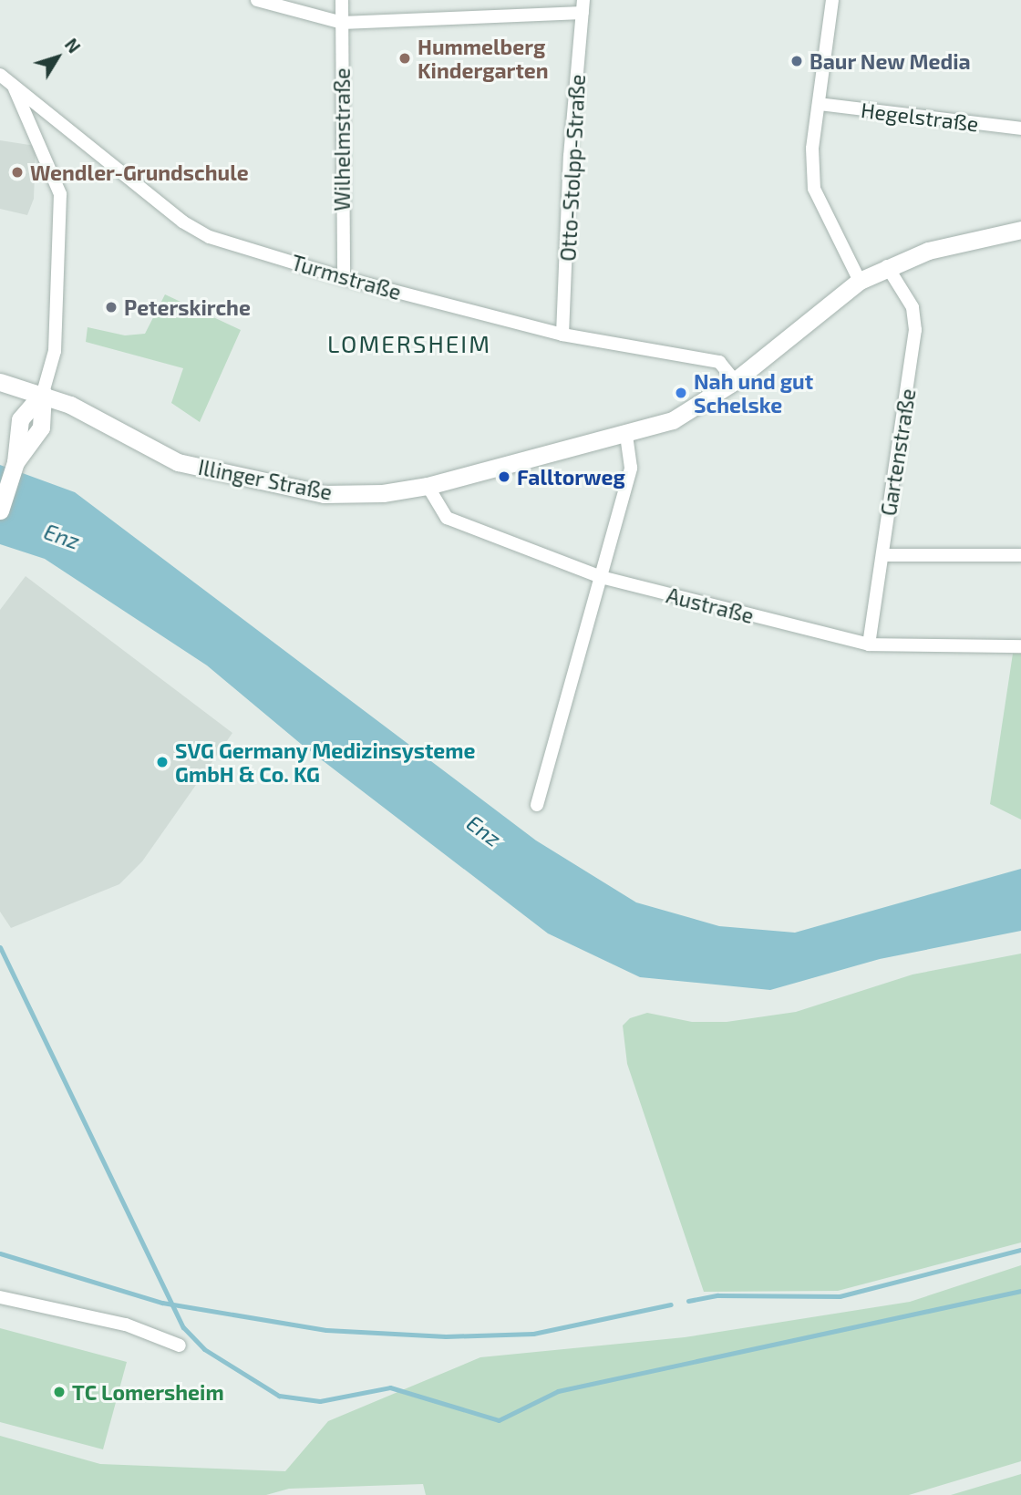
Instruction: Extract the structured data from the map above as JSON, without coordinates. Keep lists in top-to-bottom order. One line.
{"streets":{"street":["Hegelstraße","Wilhelmstraße","Otto-Stolpp-Straße","Turmstraße","Gartenstraße","Illinger Straße","Austraße"]},"crossings":[["Wilhelmstraße","Turmstraße"],["Otto-Stolpp-Straße","Turmstraße"],["Turmstraße","Illinger Straße"],["Gartenstraße","Illinger Straße"],["Gartenstraße","Austraße"],["Illinger Straße","Austraße"]],"districts":["LOMERSHEIM"],"water":["Enz"],"places":["Hummelberg Kindergarten","Baur New Media","Wendler-Grundschule","Peterskirche","Nah und gut Schelske","Falltorweg","SVG Germany Medizinsysteme GmbH & Co. KG","TC Lomersheim"],"north":"top right"}
